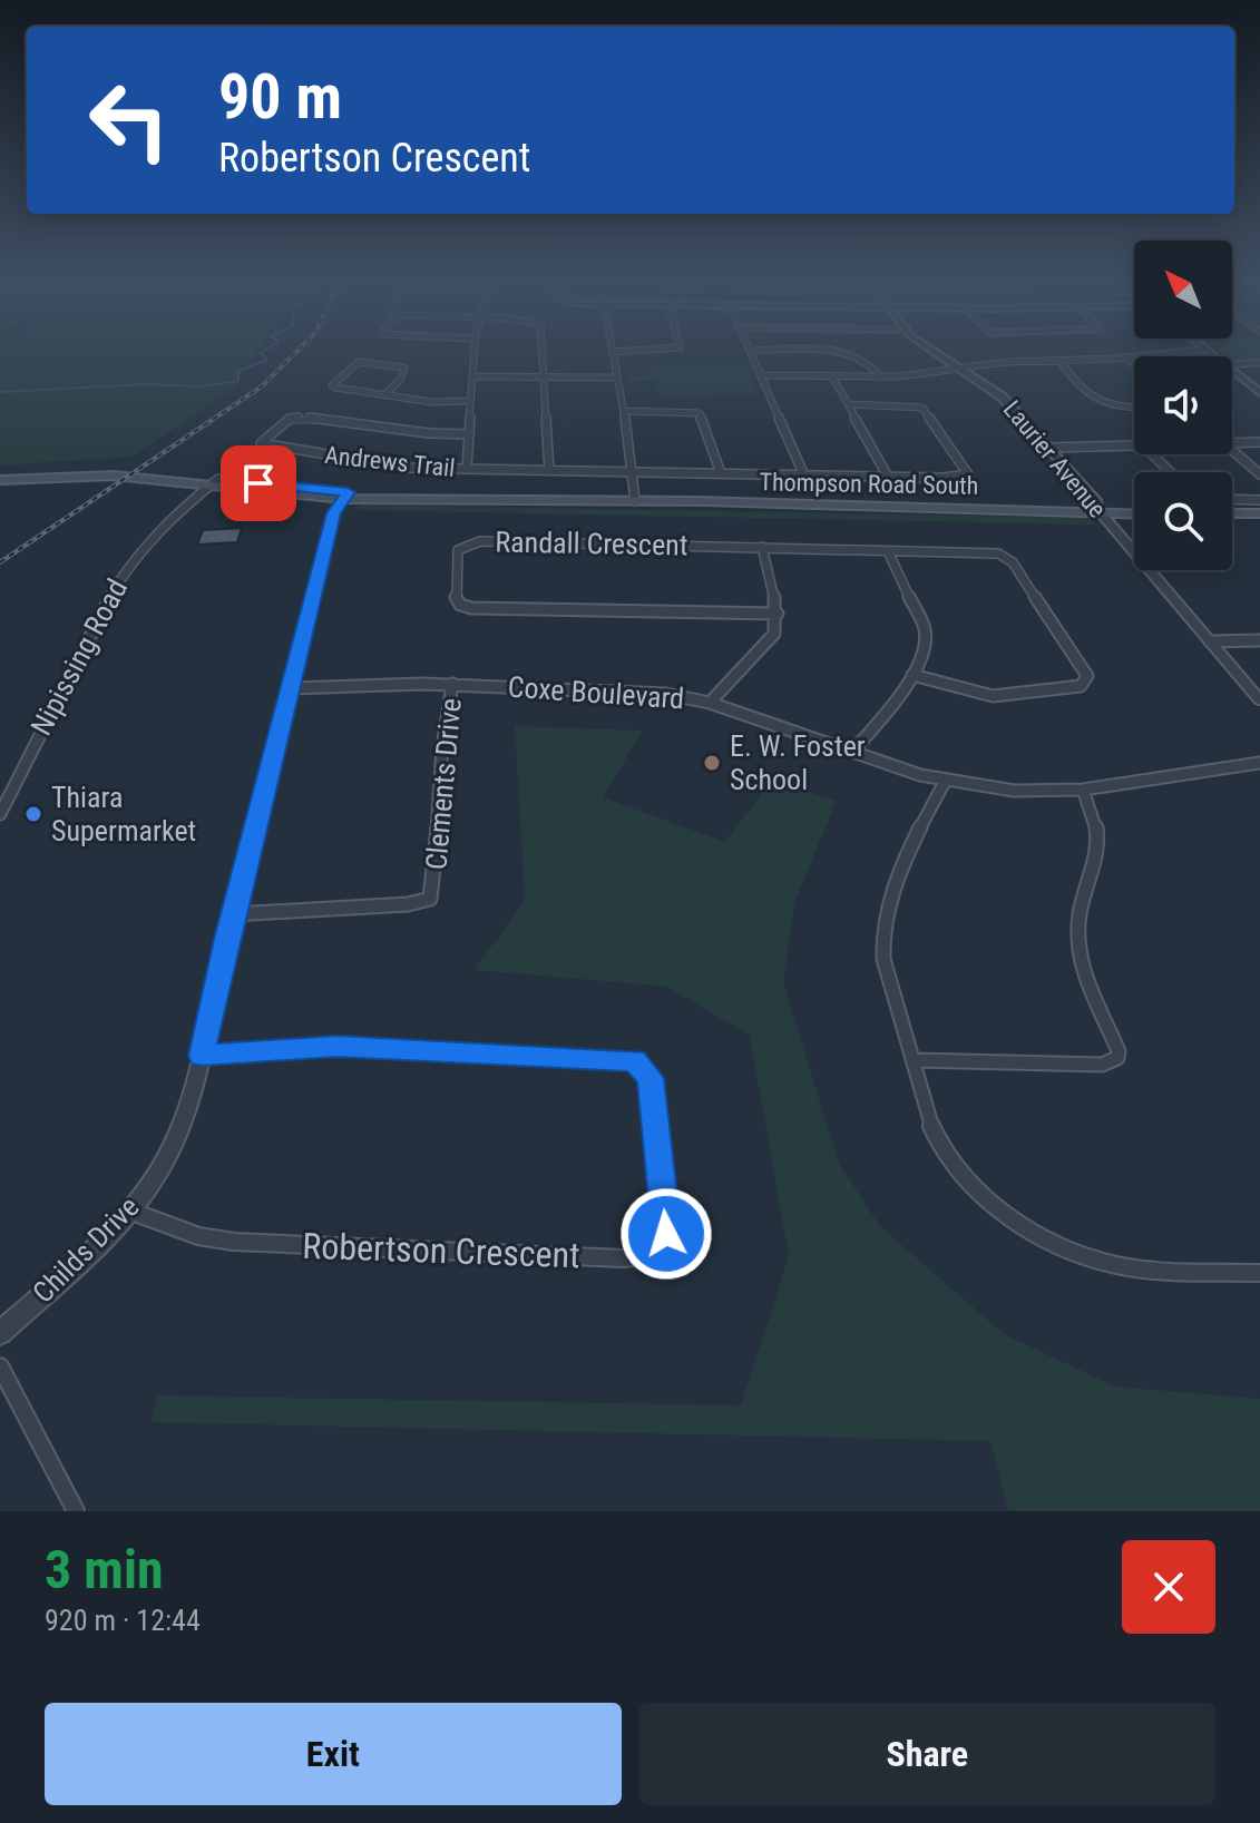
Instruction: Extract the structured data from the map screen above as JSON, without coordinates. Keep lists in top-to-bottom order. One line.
{"streets":{"main road":["Thompson Road South"],"street":["Laurier Avenue","Andrews Trail","Randall Crescent","Nipissing Road","Coxe Boulevard","Clements Drive","Childs Drive","Robertson Crescent"]},"crossings":[["Laurier Avenue","Thompson Road South"],["Thompson Road South","Nipissing Road"],["Thompson Road South","Childs Drive"],["Coxe Boulevard","Clements Drive"],["Coxe Boulevard","Childs Drive"],["Clements Drive","Childs Drive"],["Childs Drive","Robertson Crescent"]],"places":["E. W. Foster School","Thiara Supermarket"],"north":"top left","page":{"turn":["90 m","Robertson Crescent"],"heading":["3 min","920 m · 12:44"],"buttons":["Exit","Share"]}}
